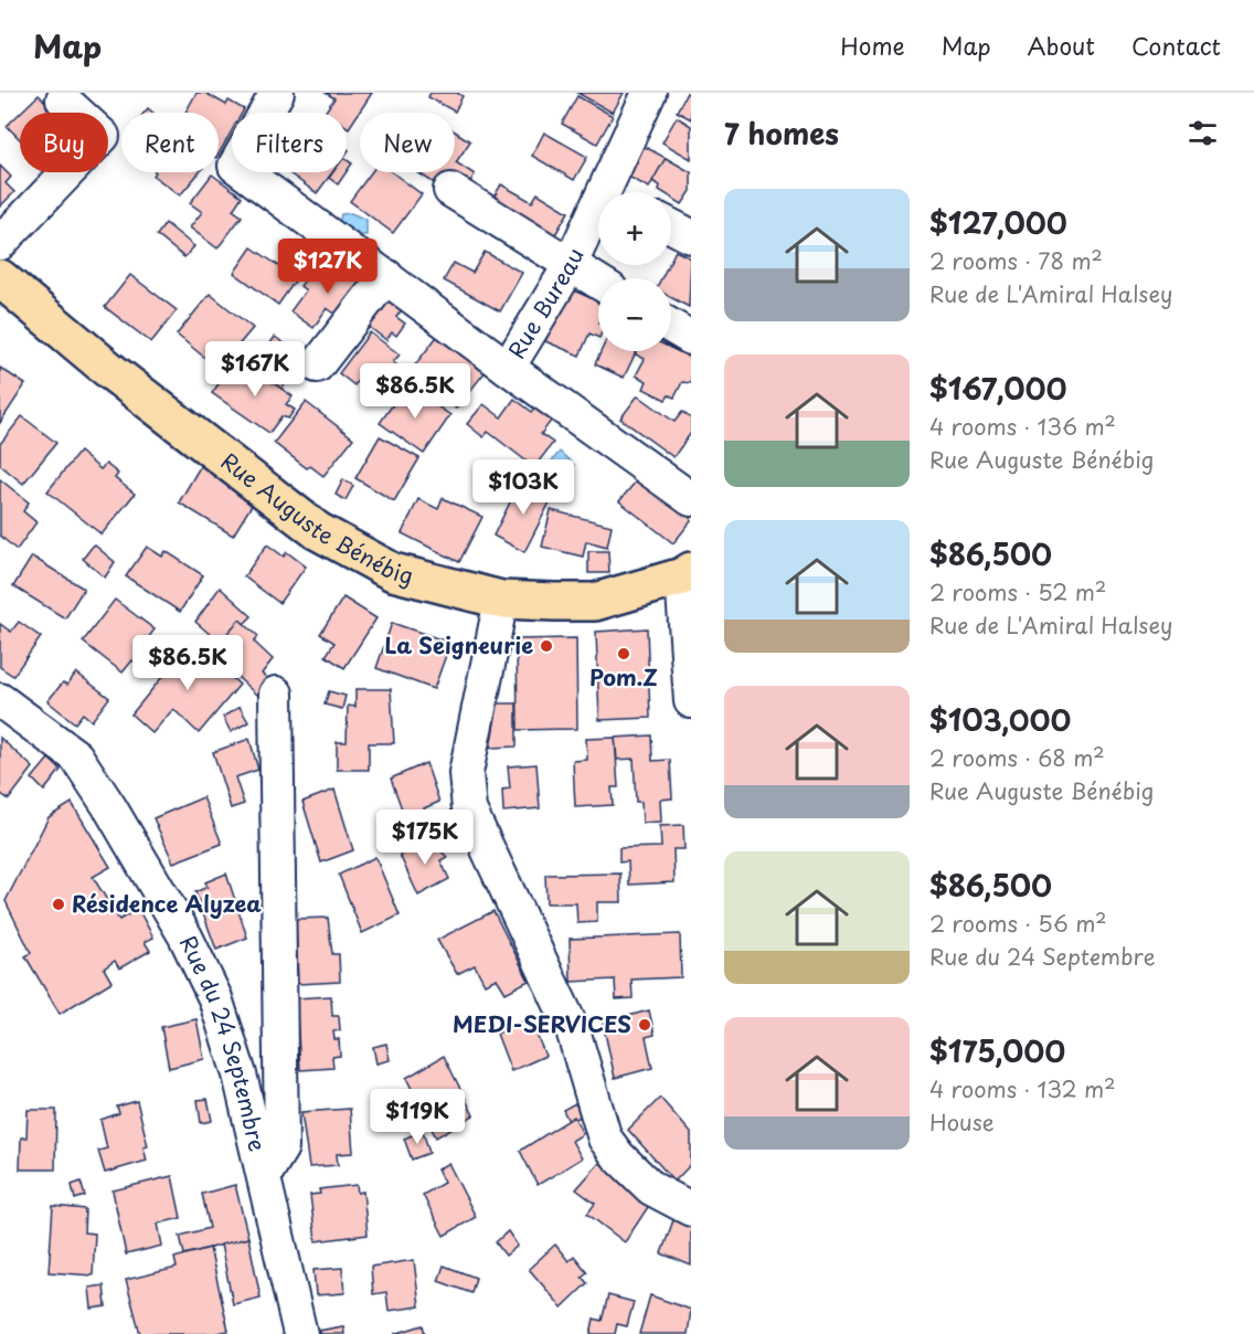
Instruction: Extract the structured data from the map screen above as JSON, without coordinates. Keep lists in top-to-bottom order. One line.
{"streets":{"main road":["Rue Auguste Bénébig"],"street":["Rue Bureau","Rue du 24 Septembre"]},"places":["La Seigneurie","Pom.Z","Résidence Alyzea","MEDI-SERVICES"],"page":{"header":"Map","nav":["Home","Map","About","Contact"],"heading":"7 homes","chip":["Buy","Rent","Filters","New"],"list":[{"name":"$127,000","note":"2 rooms · 78 m² · Rue de L'Amiral Halsey"},{"name":"$167,000","note":"4 rooms · 136 m² · Rue Auguste Bénébig"},{"name":"$86,500","note":"2 rooms · 52 m² · Rue de L'Amiral Halsey"},{"name":"$103,000","note":"2 rooms · 68 m² · Rue Auguste Bénébig"},{"name":"$86,500","note":"2 rooms · 56 m² · Rue du 24 Septembre"},{"name":"$175,000","note":"4 rooms · 132 m² · House"}],"map_buttons":["+","−"],"price":["$127K","$167K","$86.5K","$103K","$86.5K","$175K","$119K"]}}
